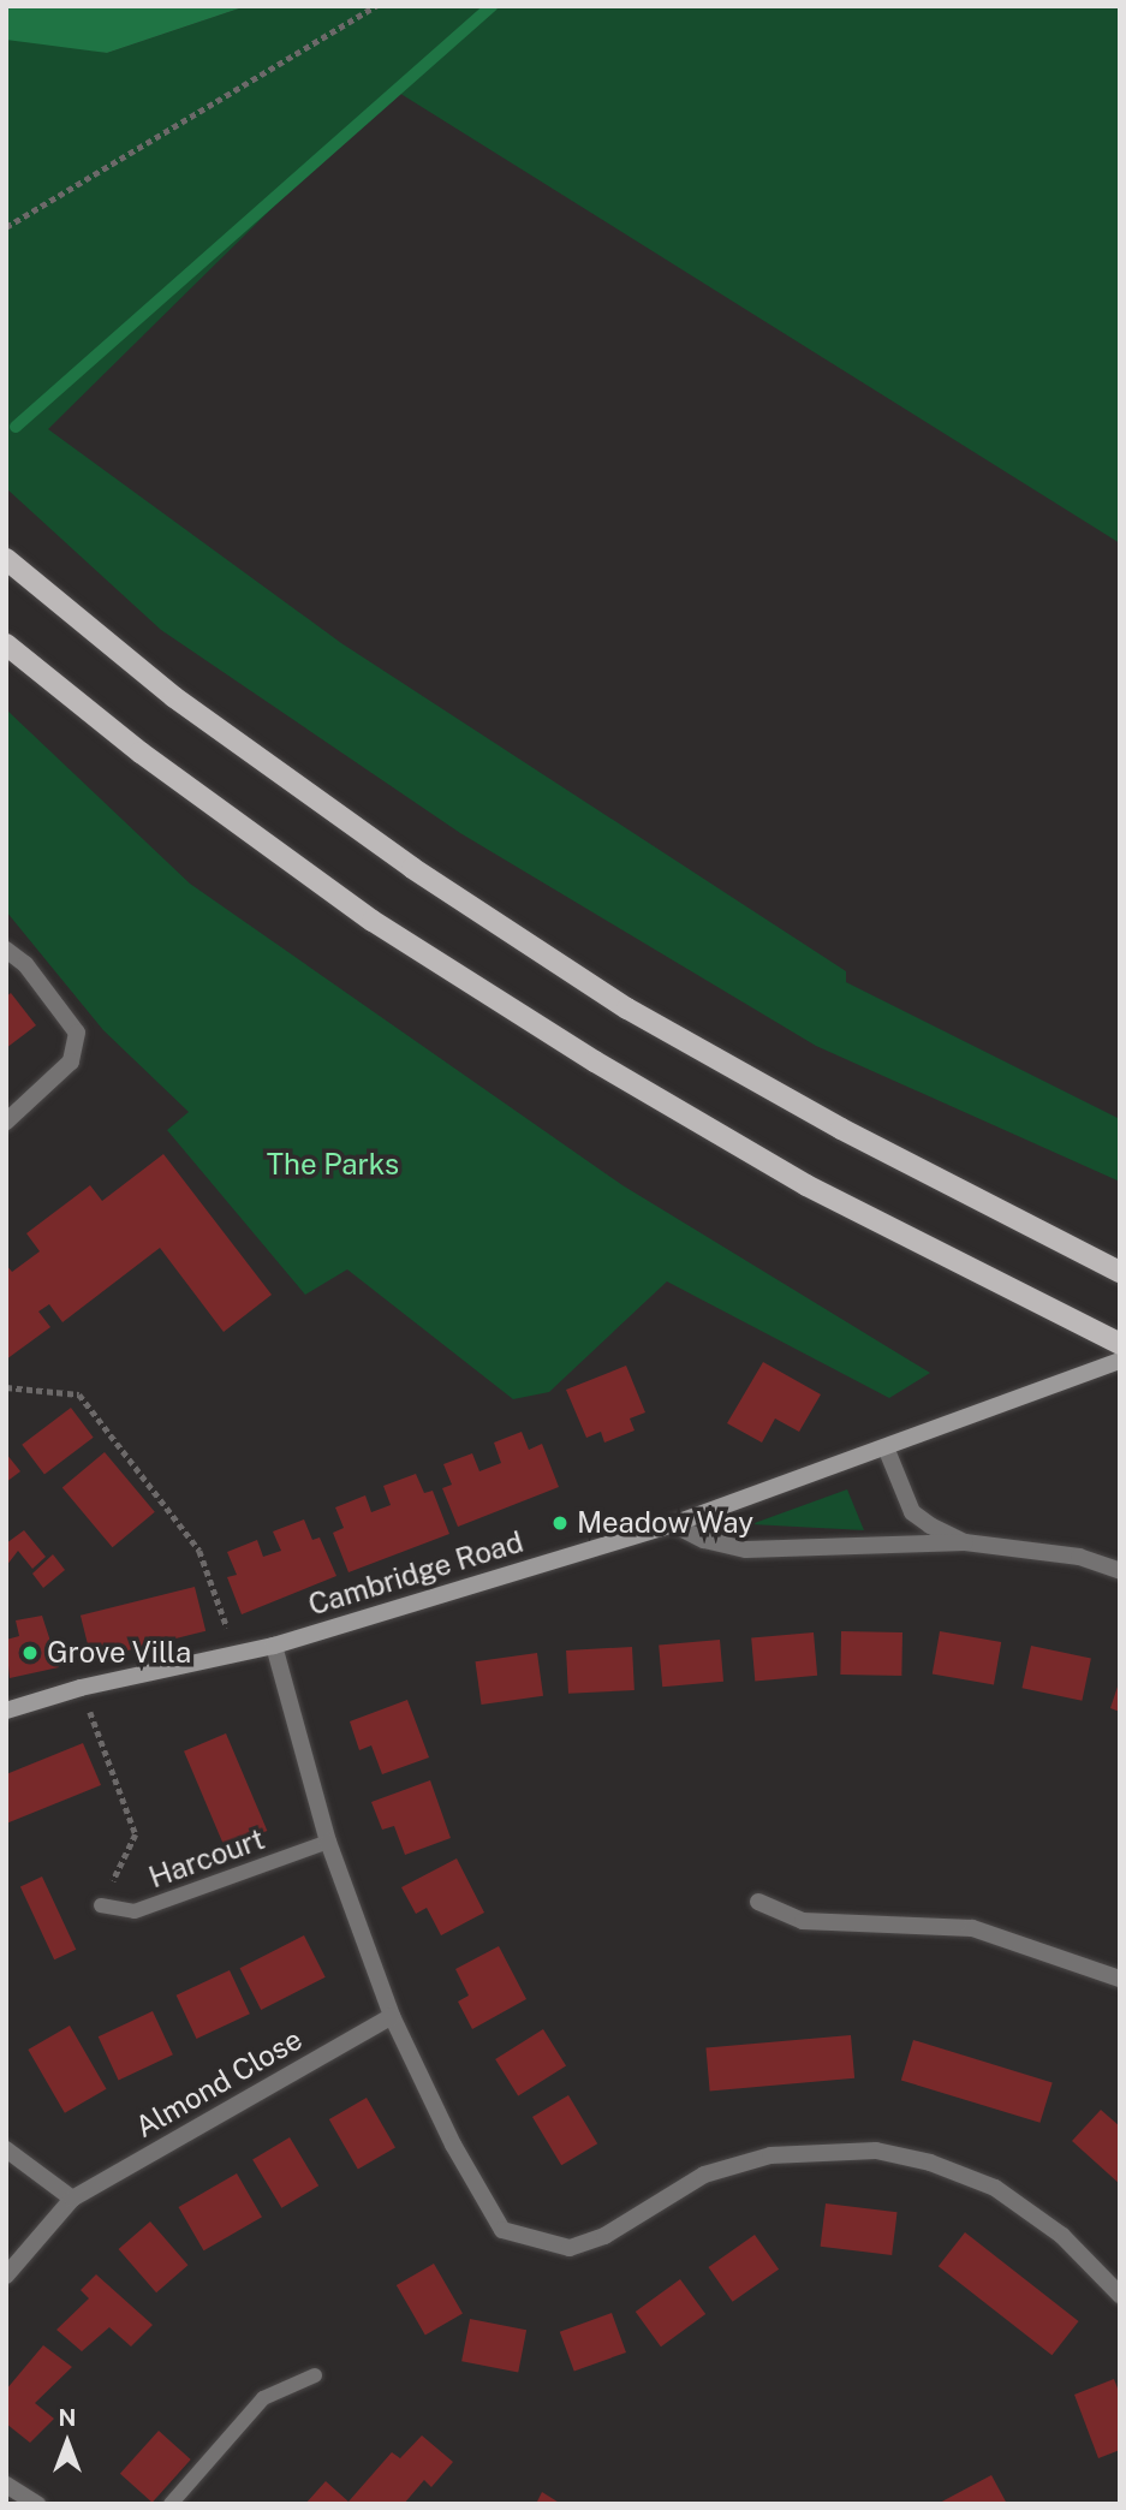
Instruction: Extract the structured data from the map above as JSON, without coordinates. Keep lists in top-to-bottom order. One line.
{"streets":{"main road":["Cambridge Road"],"street":["Almond Close"],"lane":["Harcourt"]},"parks":["The Parks"],"places":["Meadow Way","Grove Villa"],"north":"top"}
